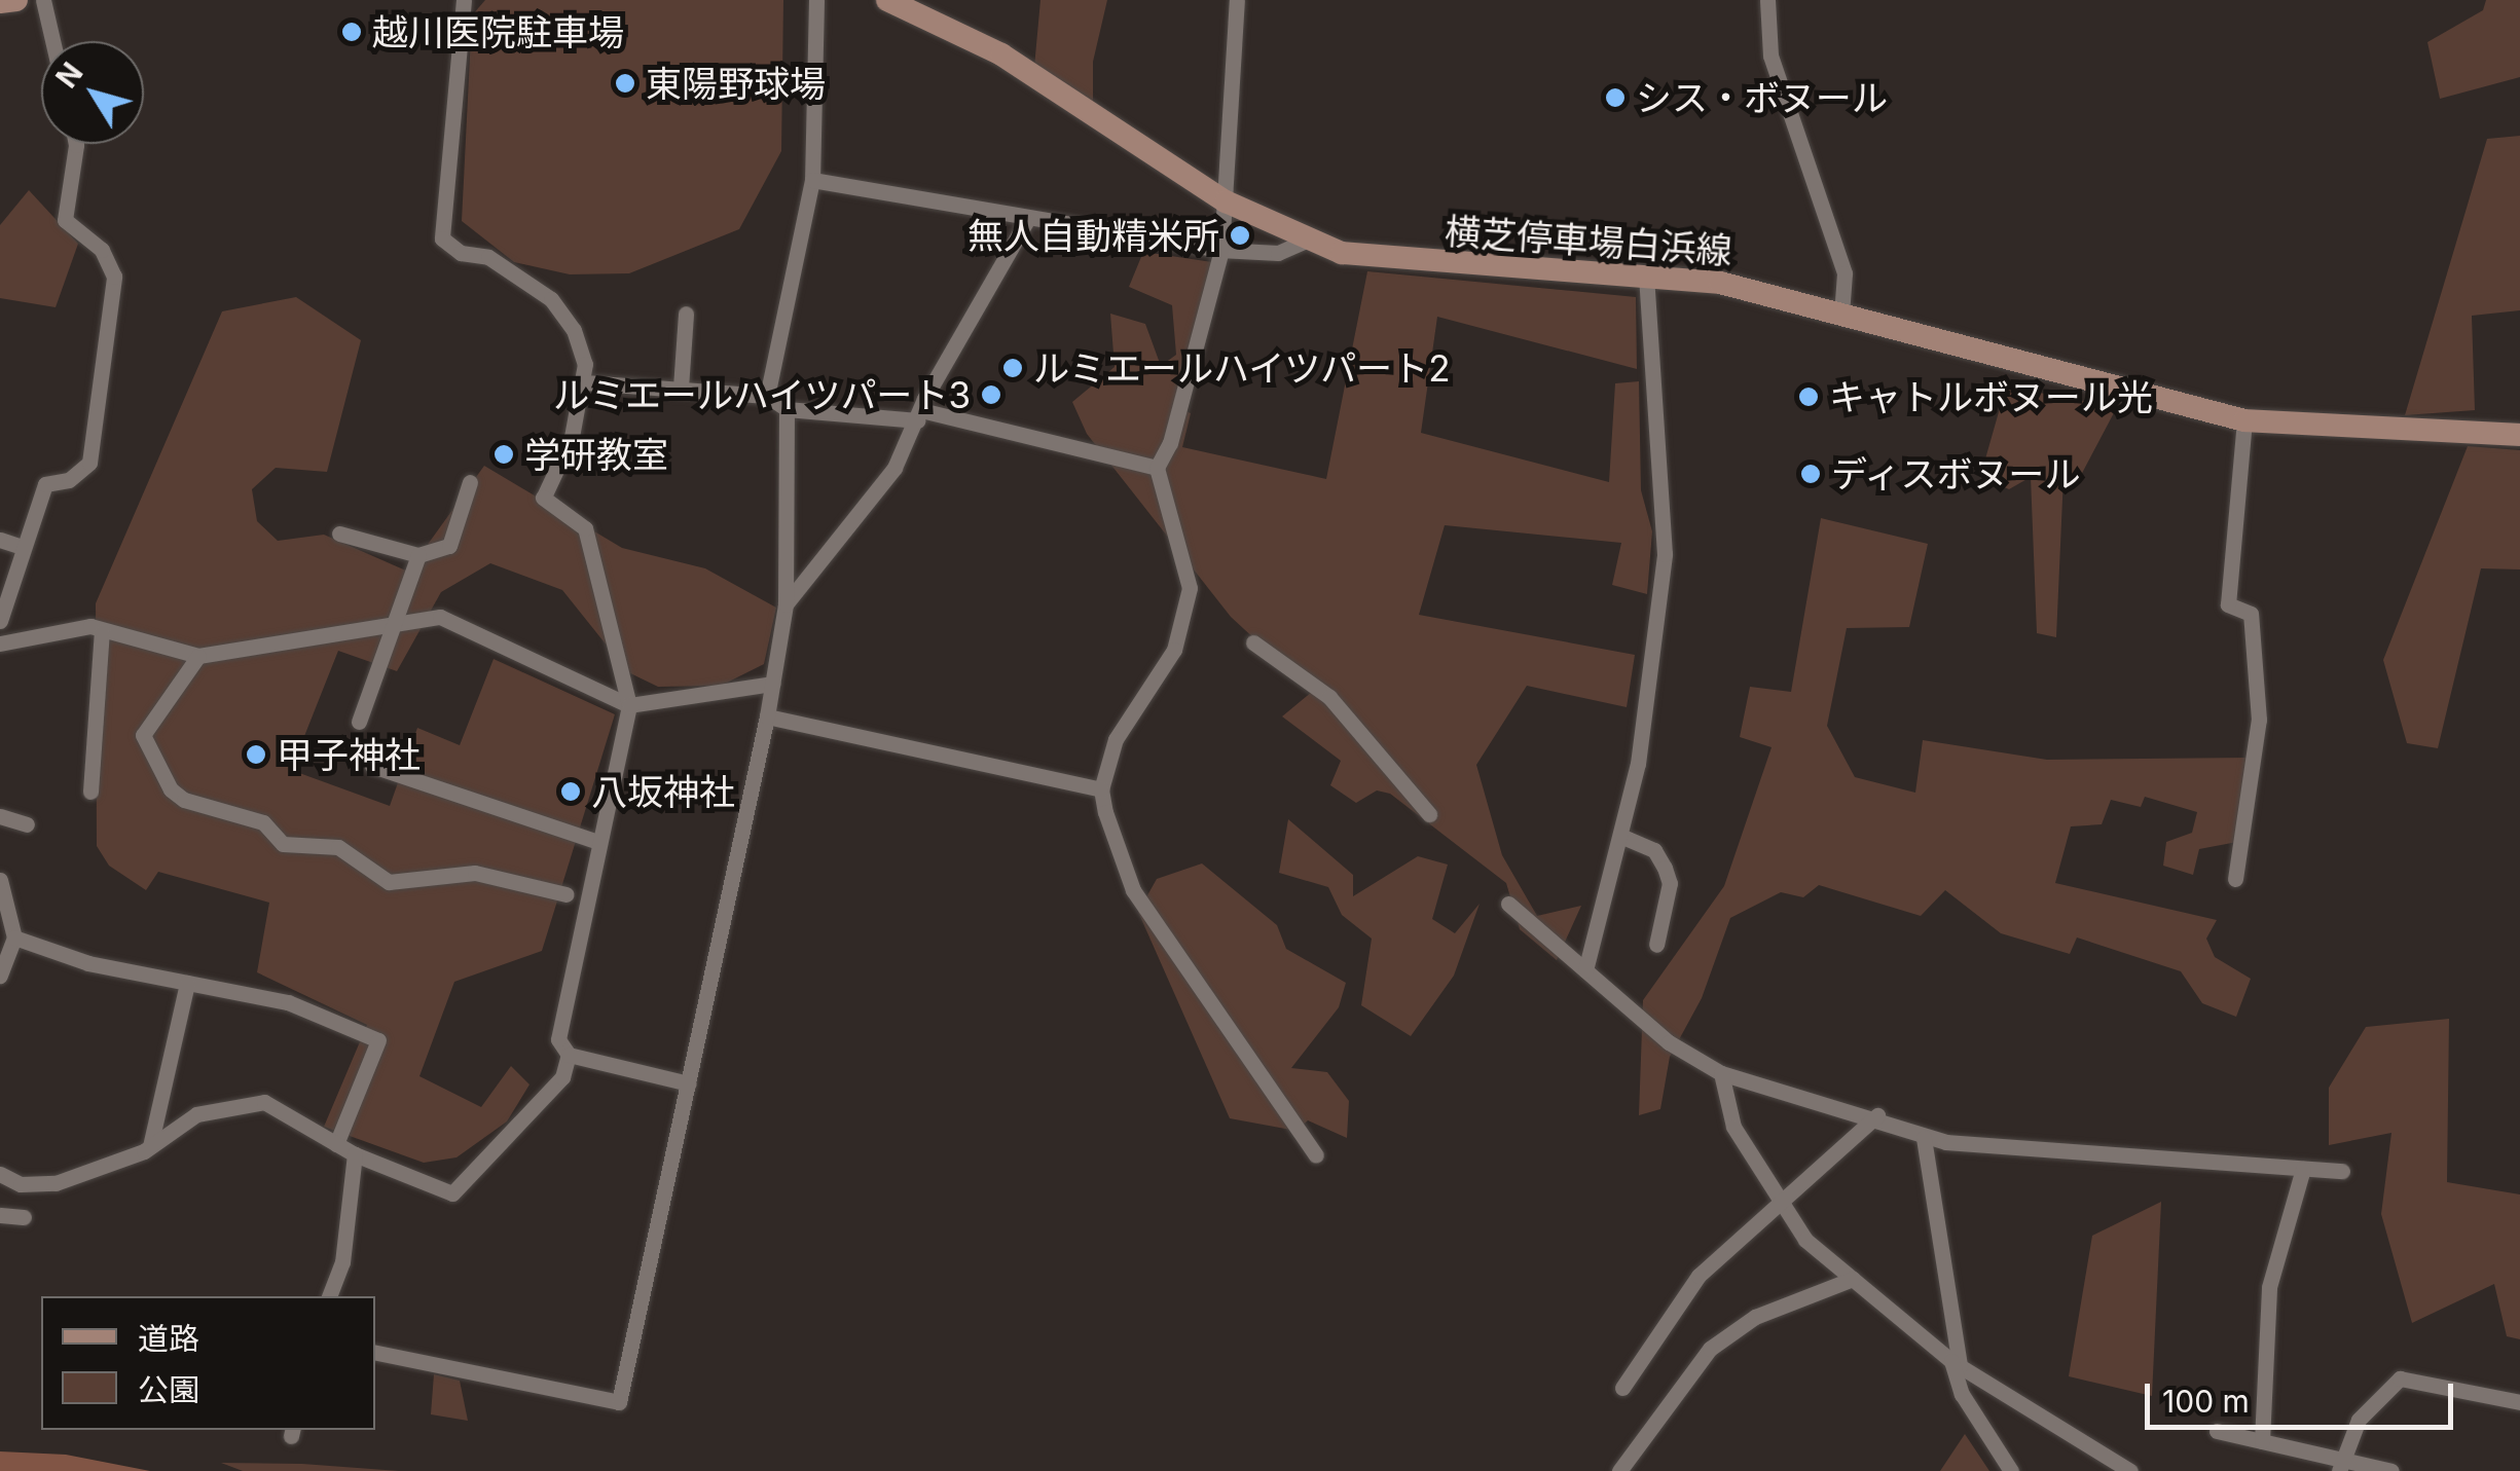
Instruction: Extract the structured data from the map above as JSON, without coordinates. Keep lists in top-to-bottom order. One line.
{"streets":{"main road":["横芝停車場白浜線"]},"places":["越川医院駐車場","東陽野球場","シス・ボヌール","無人自動精米所","ルミエールハイツパート2","ルミエールハイツパート3","キャトルボヌール光","学研教室","ディスボヌール","甲子神社","八坂神社"],"legend":["道路","公園"],"scale_bar":"100 m","north":"top left"}
